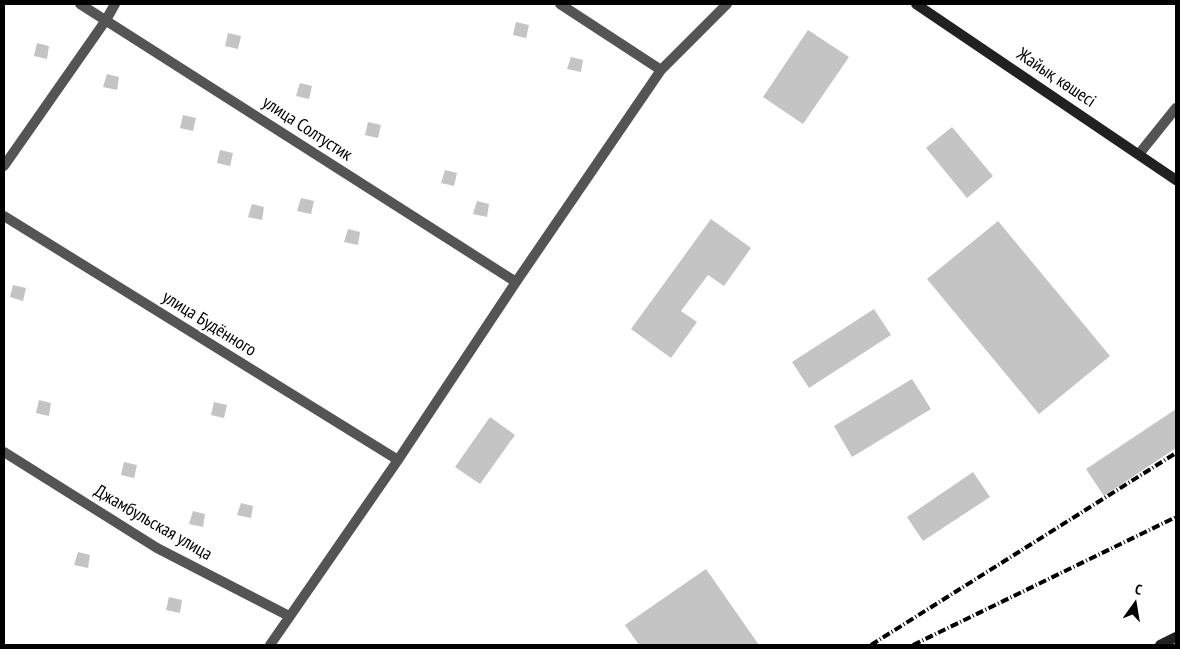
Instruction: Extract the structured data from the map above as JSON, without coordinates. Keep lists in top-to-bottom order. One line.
{"streets":{"street":["Жайық көшесі","улица Солтустик","улица Будённого","Джамбульская улица"]},"north":"top"}
